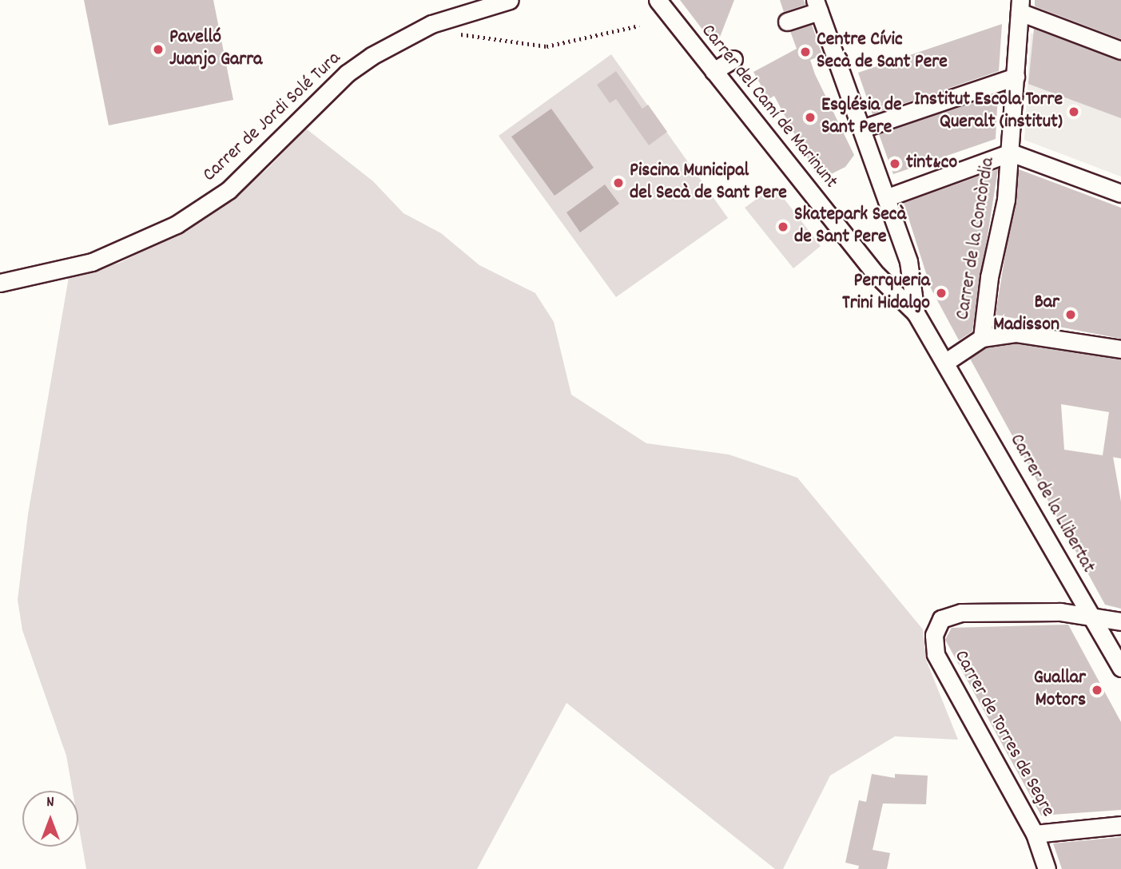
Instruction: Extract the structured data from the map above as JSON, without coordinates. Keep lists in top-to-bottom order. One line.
{"streets":{"street":["Carrer del Camí de Marinunt","Carrer de Jordi Solé Tura","Carrer de la Concòrdia","Carrer de la Llibertat","Carrer de Torres de Segre"]},"crossings":[["Carrer del Camí de Marinunt","Carrer de la Llibertat"],["Carrer de la Llibertat","Carrer de Torres de Segre"]],"places":["Pavelló Juanjo Garra","Centre Cívic Secà de Sant Pere","Institut Escola Torre Queralt (institut)","Església de Sant Pere","tint&co","Piscina Municipal del Secà de Sant Pere","Skatepark Secà de Sant Pere","Perrqueria Trini Hidalgo","Bar Madisson","Guallar Motors"],"north":"top"}
